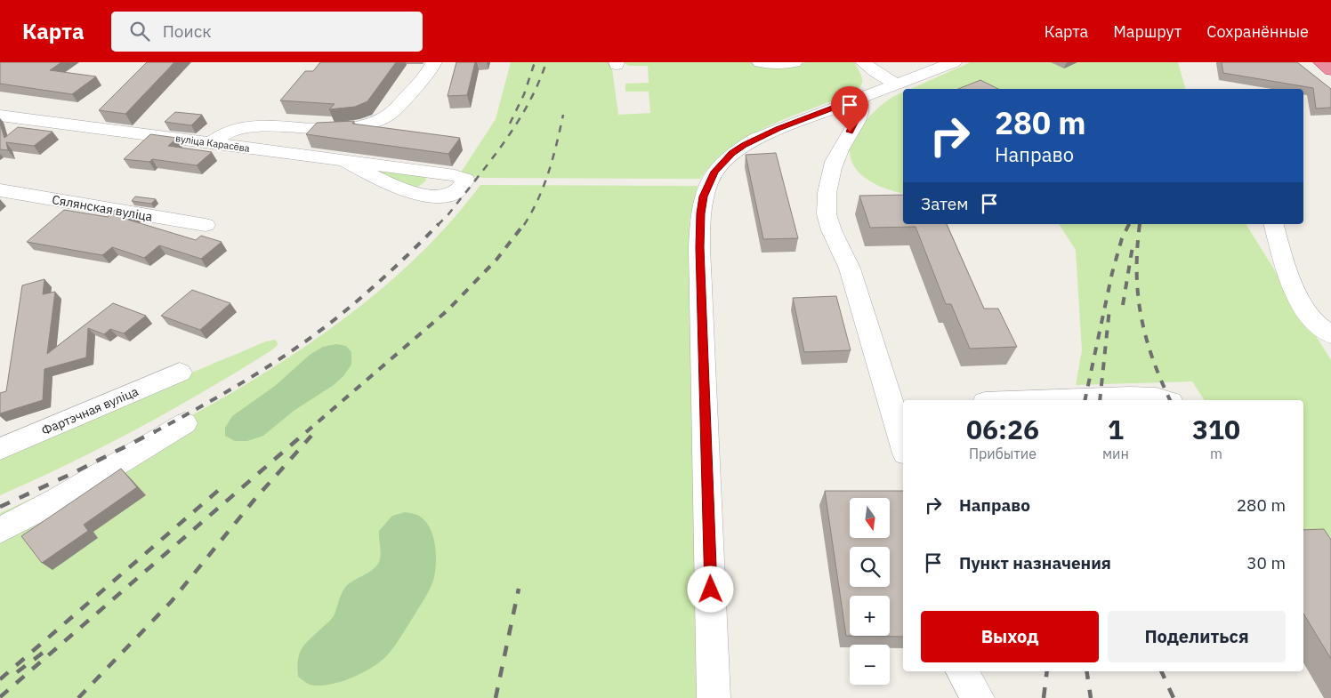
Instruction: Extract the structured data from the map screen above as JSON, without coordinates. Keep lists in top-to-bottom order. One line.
{"streets":{"street":["вуліца Карасёва","Сялянская вуліца","Фартэчная вуліца"]},"north":"bottom","page":{"header":"Карта","search":"Поиск","nav":["Карта","Маршрут","Сохранённые"],"turn":["280 m","Направо"],"then":"Затем","eta":["06:26","Прибытие","1","мин","310","m"],"list":[{"name":"Направо","value":"280 m"},{"name":"Пункт назначения","value":"30 m"}],"map_buttons":["+","−"],"buttons":["Выход","Поделиться"]}}
